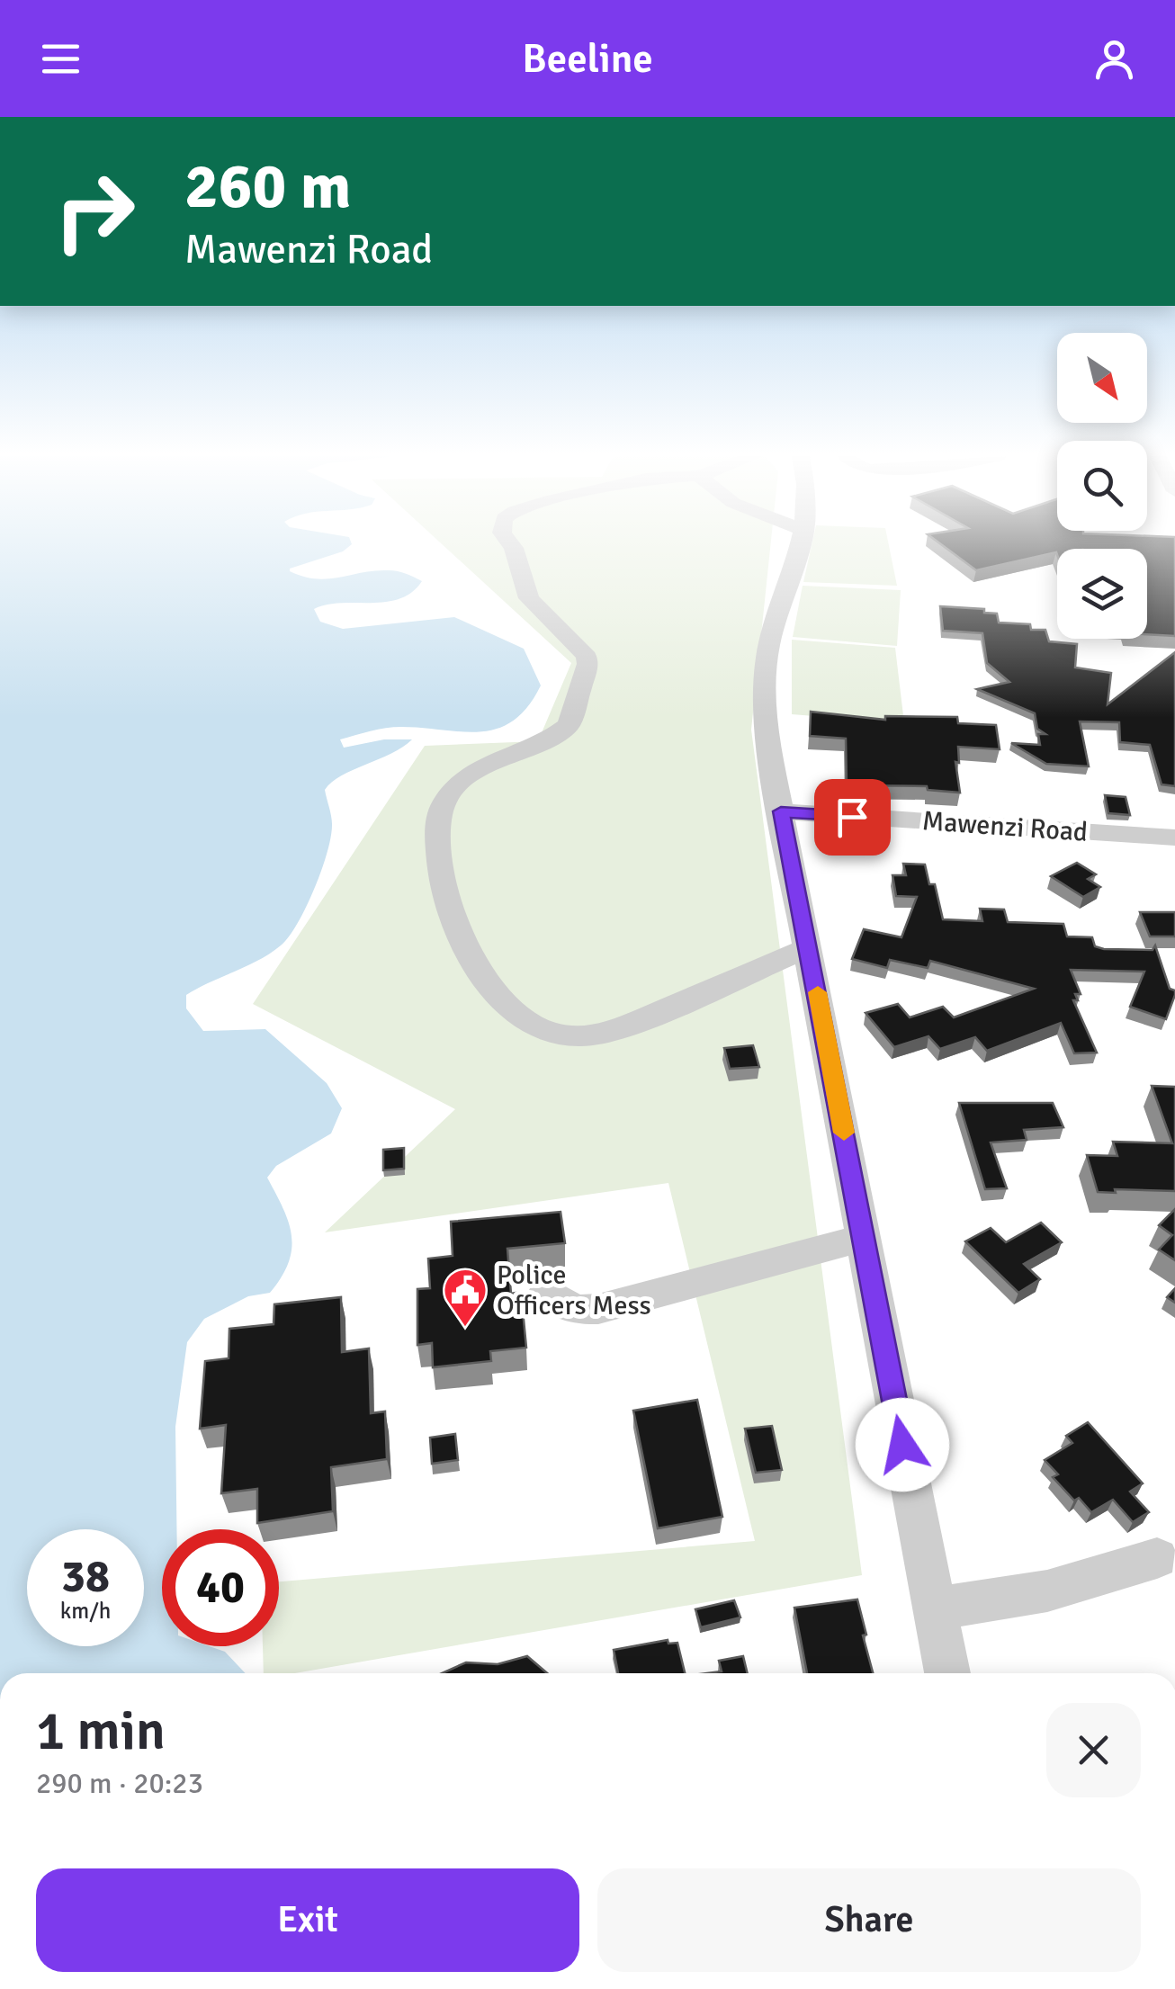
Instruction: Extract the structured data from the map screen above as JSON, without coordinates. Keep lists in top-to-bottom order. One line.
{"streets":{"street":["Mawenzi Road"]},"places":{"public building":["Police Officers Mess"]},"north":"bottom right","page":{"header":"Beeline","turn":["260 m","Mawenzi Road"],"speed":"38 km/h","limit":"40","heading":["1 min","290 m · 20:23"],"buttons":["Exit","Share"]}}
